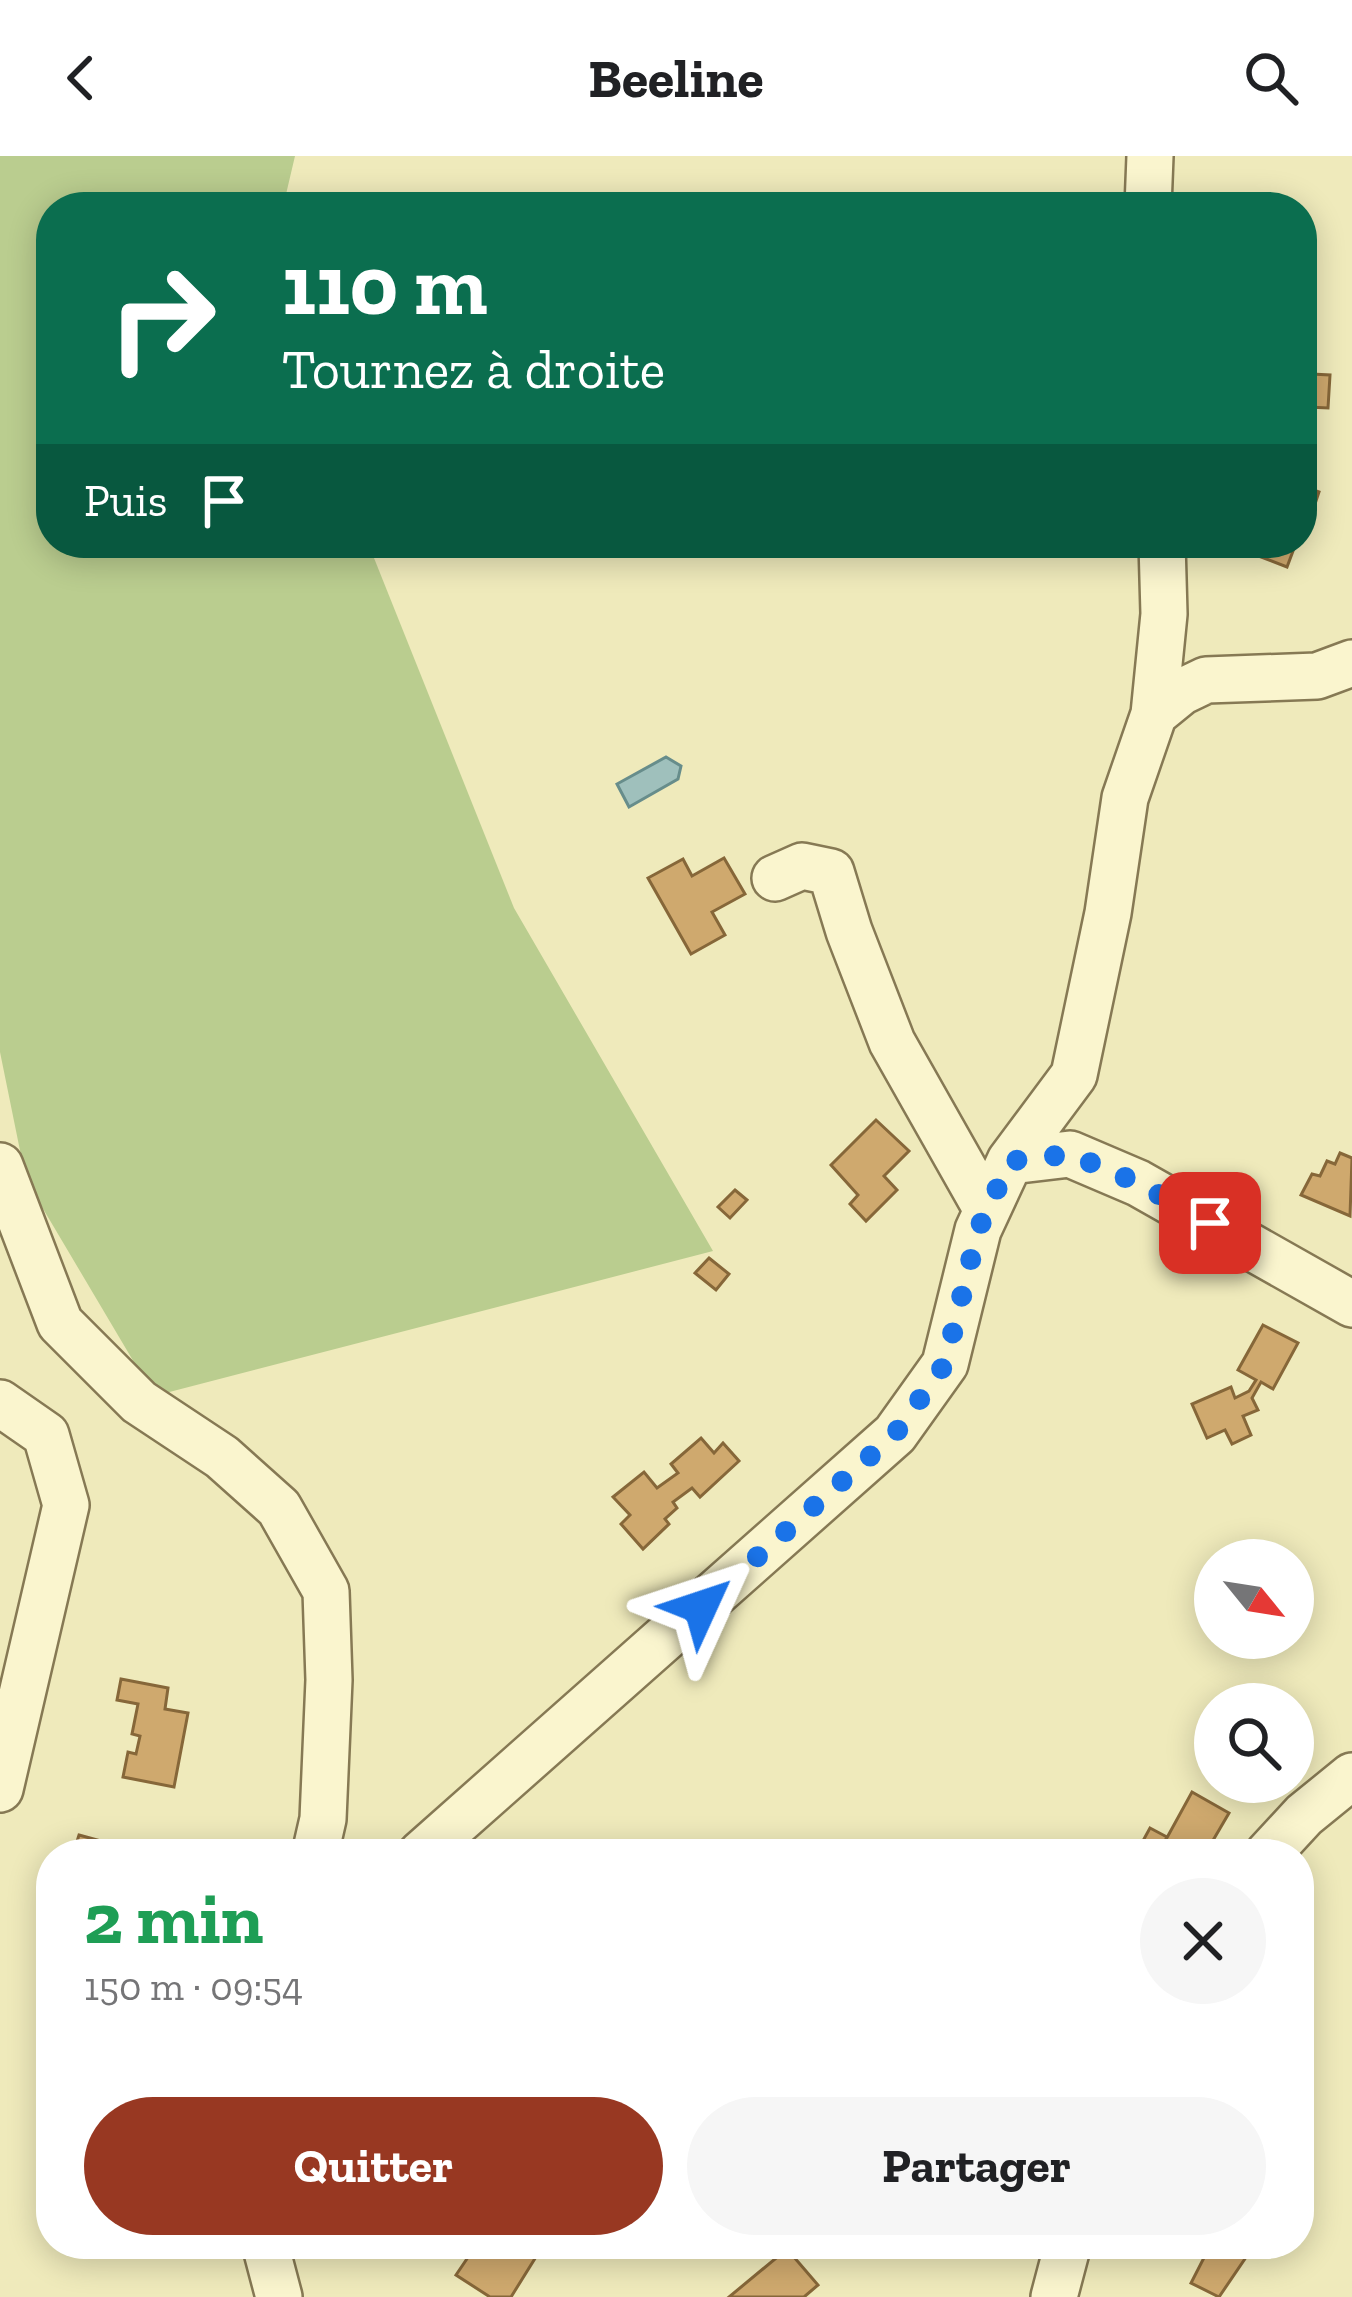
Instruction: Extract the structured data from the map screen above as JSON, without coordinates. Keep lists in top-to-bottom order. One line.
{"north":"bottom right","page":{"header":"Beeline","turn":["110 m","Tournez à droite"],"then":"Puis","heading":["2 min","150 m · 09:54"],"buttons":["Quitter","Partager"]}}
